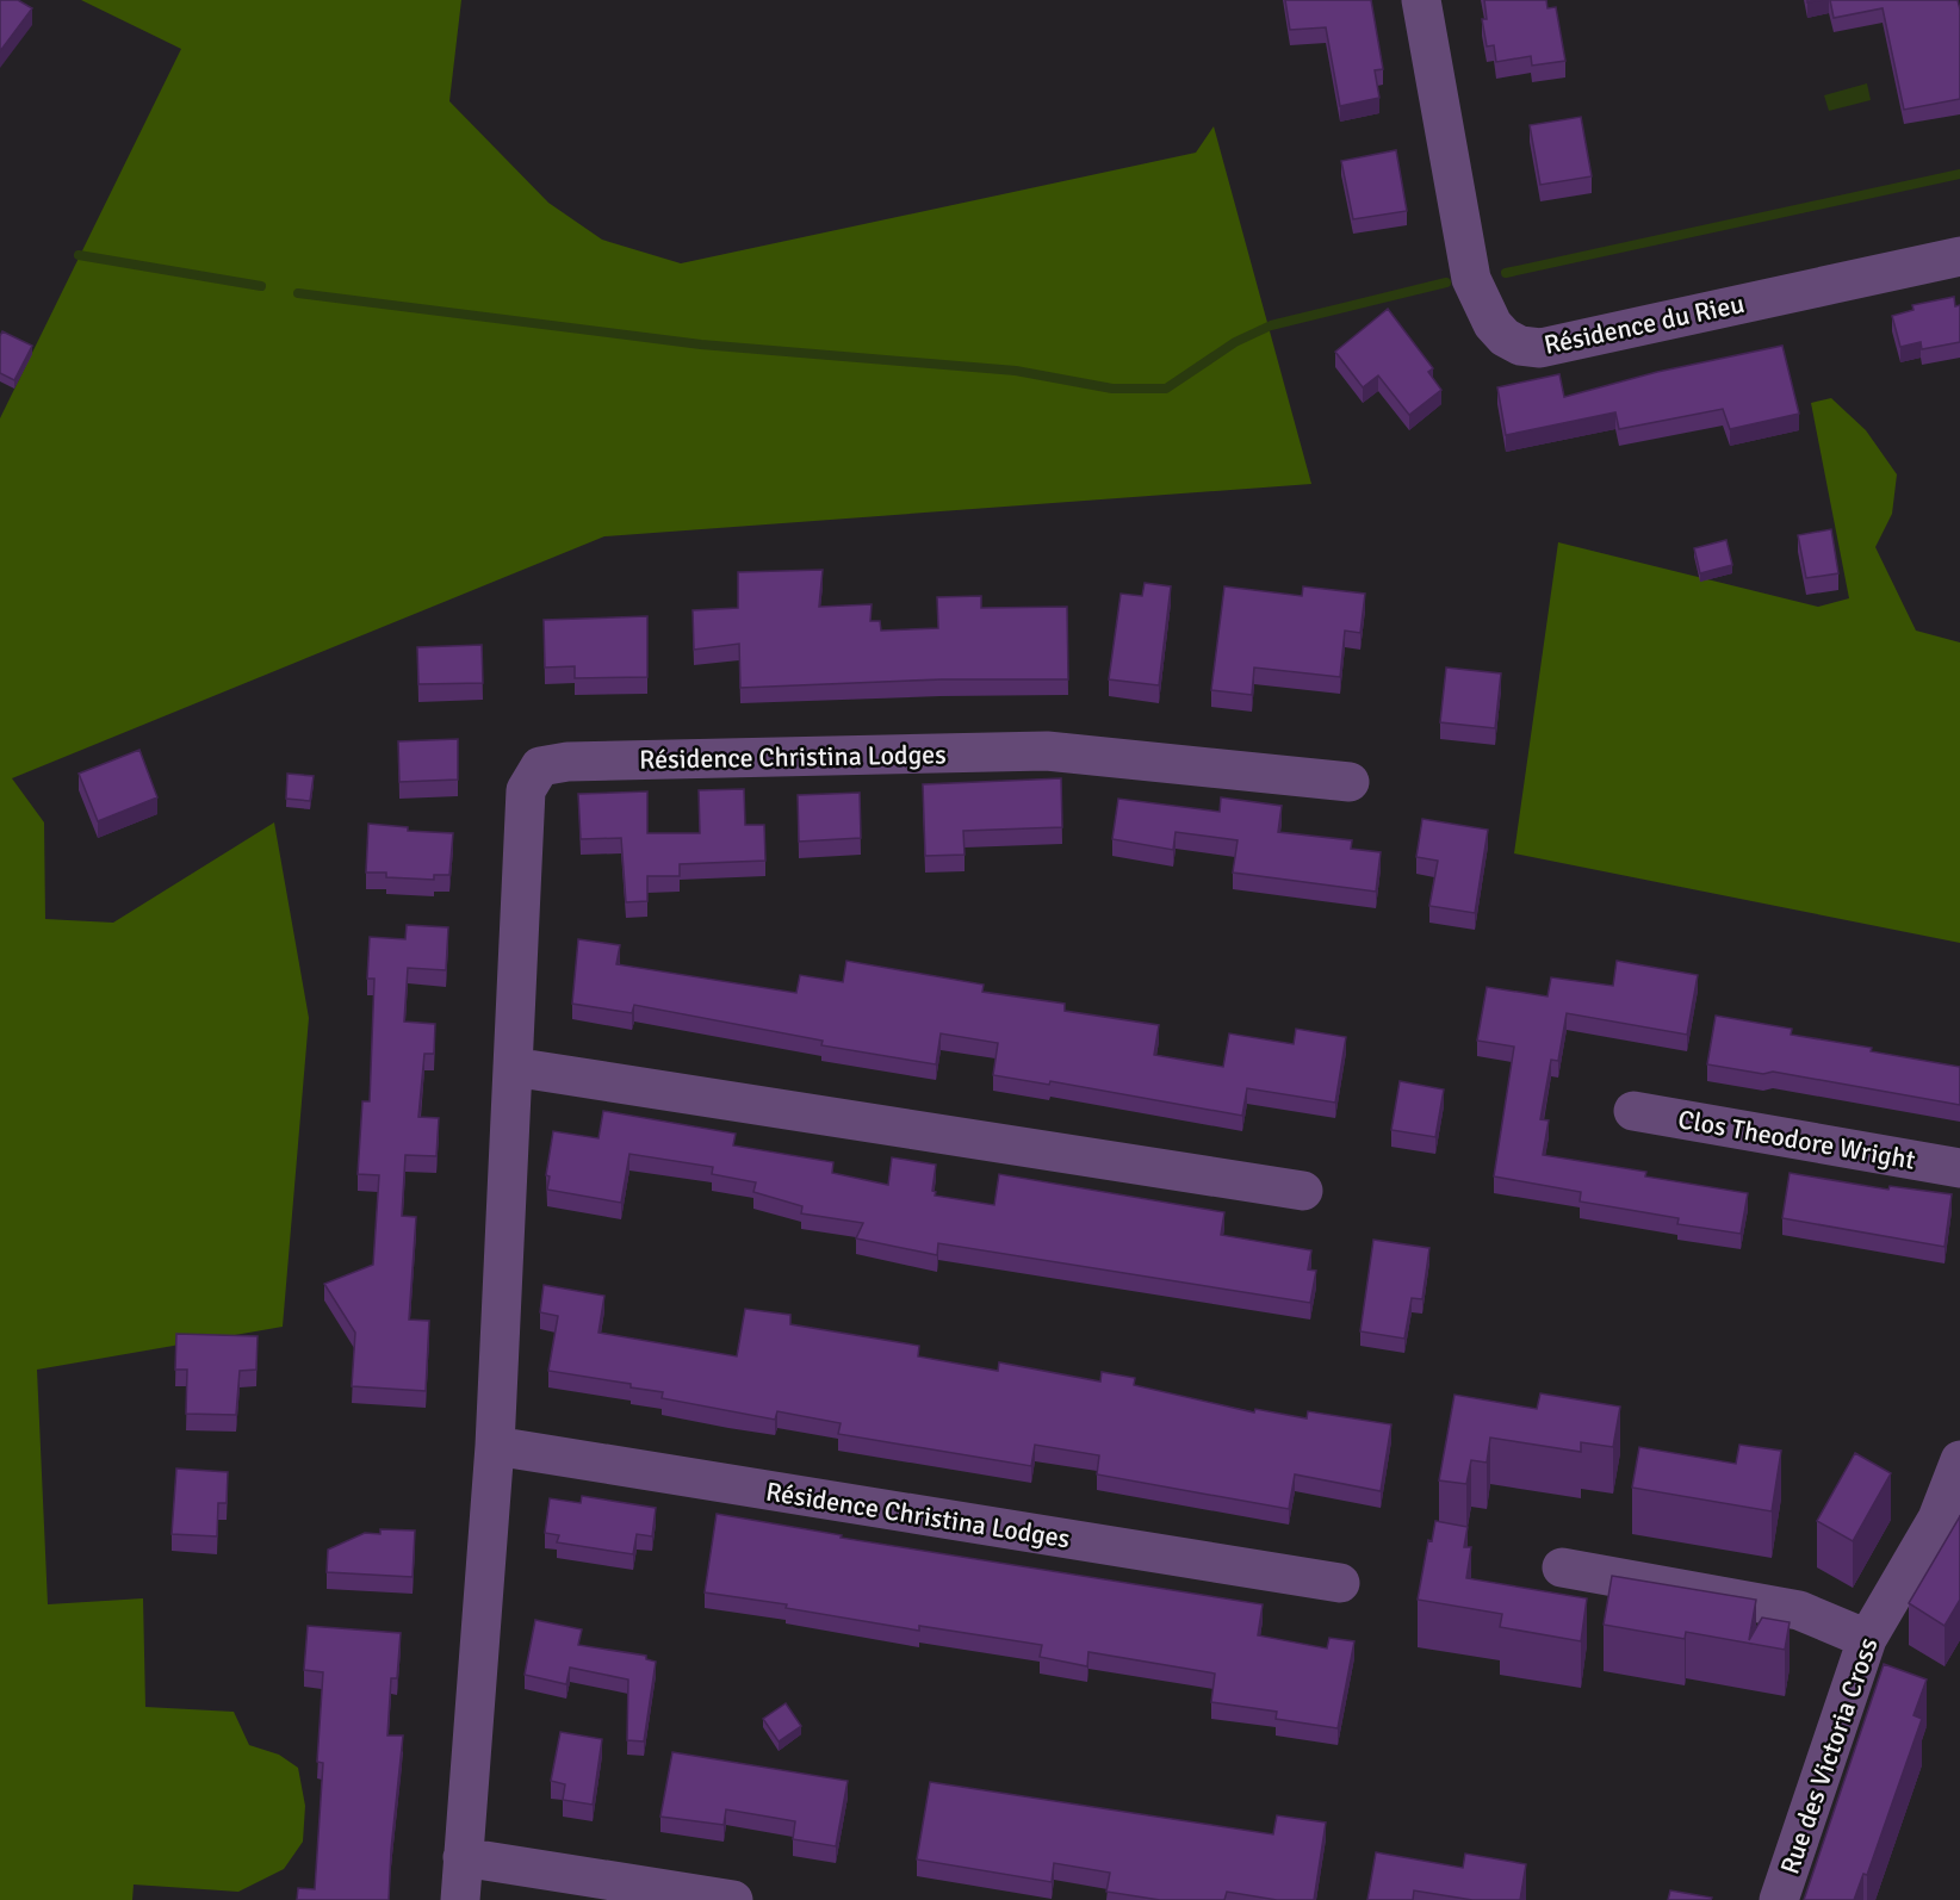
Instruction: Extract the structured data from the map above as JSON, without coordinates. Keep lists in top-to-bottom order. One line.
{"streets":{"street":["Résidence du Rieu","Résidence Christina Lodges","Clos Theodore Wright","Rue des Victoria Cross"]}}
